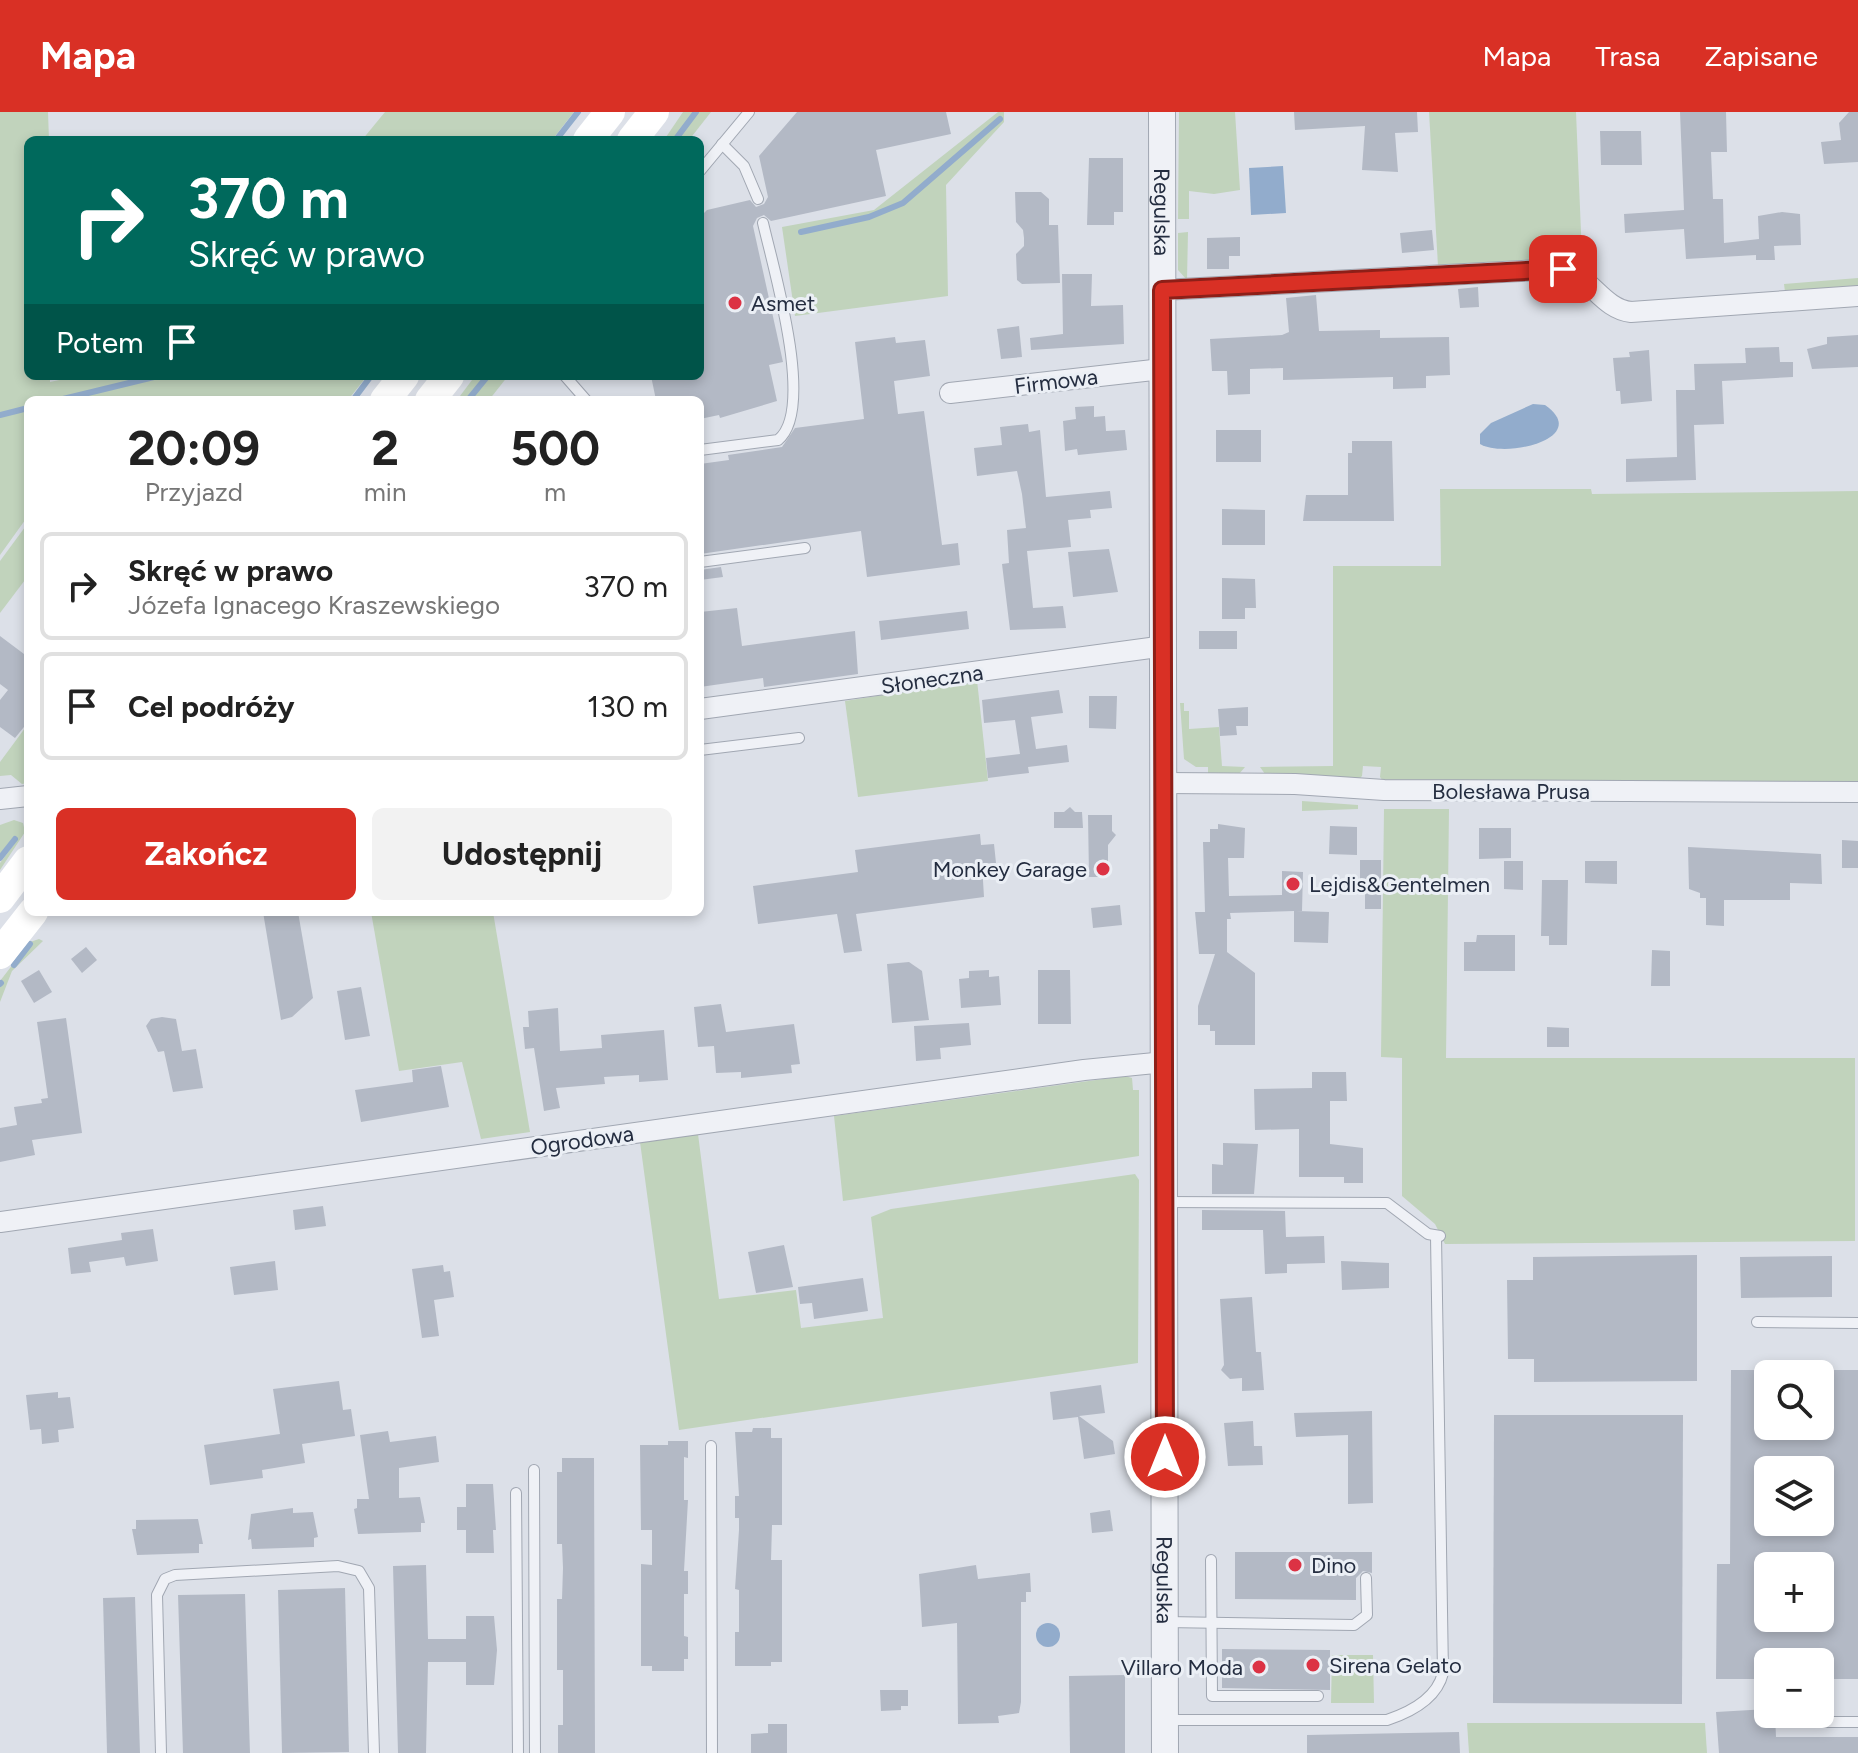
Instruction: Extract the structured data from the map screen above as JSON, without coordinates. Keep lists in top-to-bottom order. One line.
{"streets":{"street":["Regulska","Firmowa","Słoneczna","Bolesława Prusa","Ogrodowa"]},"crossings":[["Regulska","Firmowa"],["Regulska","Słoneczna"],["Regulska","Bolesława Prusa"],["Regulska","Ogrodowa"]],"places":["Asmet","Monkey Garage","Lejdis&Gentelmen","Dino","Sirena Gelato","Villaro Moda"],"page":{"header":"Mapa","nav":["Mapa","Trasa","Zapisane"],"turn":["370 m","Skręć w prawo"],"then":"Potem","eta":["20:09","Przyjazd","2","min","500","m"],"list":[{"name":"Skręć w prawo","note":"Józefa Ignacego Kraszewskiego","value":"370 m"},{"name":"Cel podróży","value":"130 m"}],"buttons":["Zakończ","Udostępnij"],"map_buttons":["+","−"]}}
